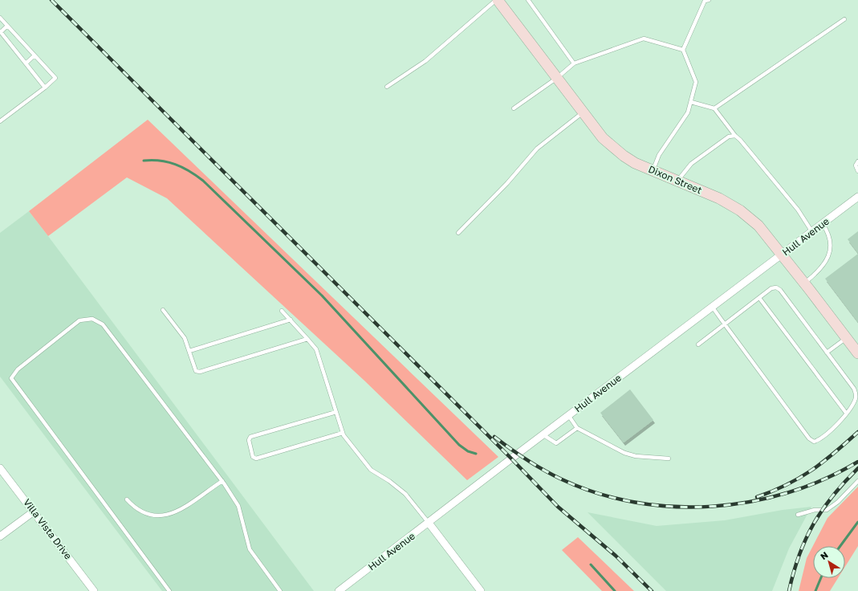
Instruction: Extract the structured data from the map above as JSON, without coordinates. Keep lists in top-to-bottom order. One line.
{"streets":{"street":["Dixon Street","Hull Avenue","Villa Vista Drive"]},"crossings":[["Dixon Street","Hull Avenue"]],"north":"top left"}
